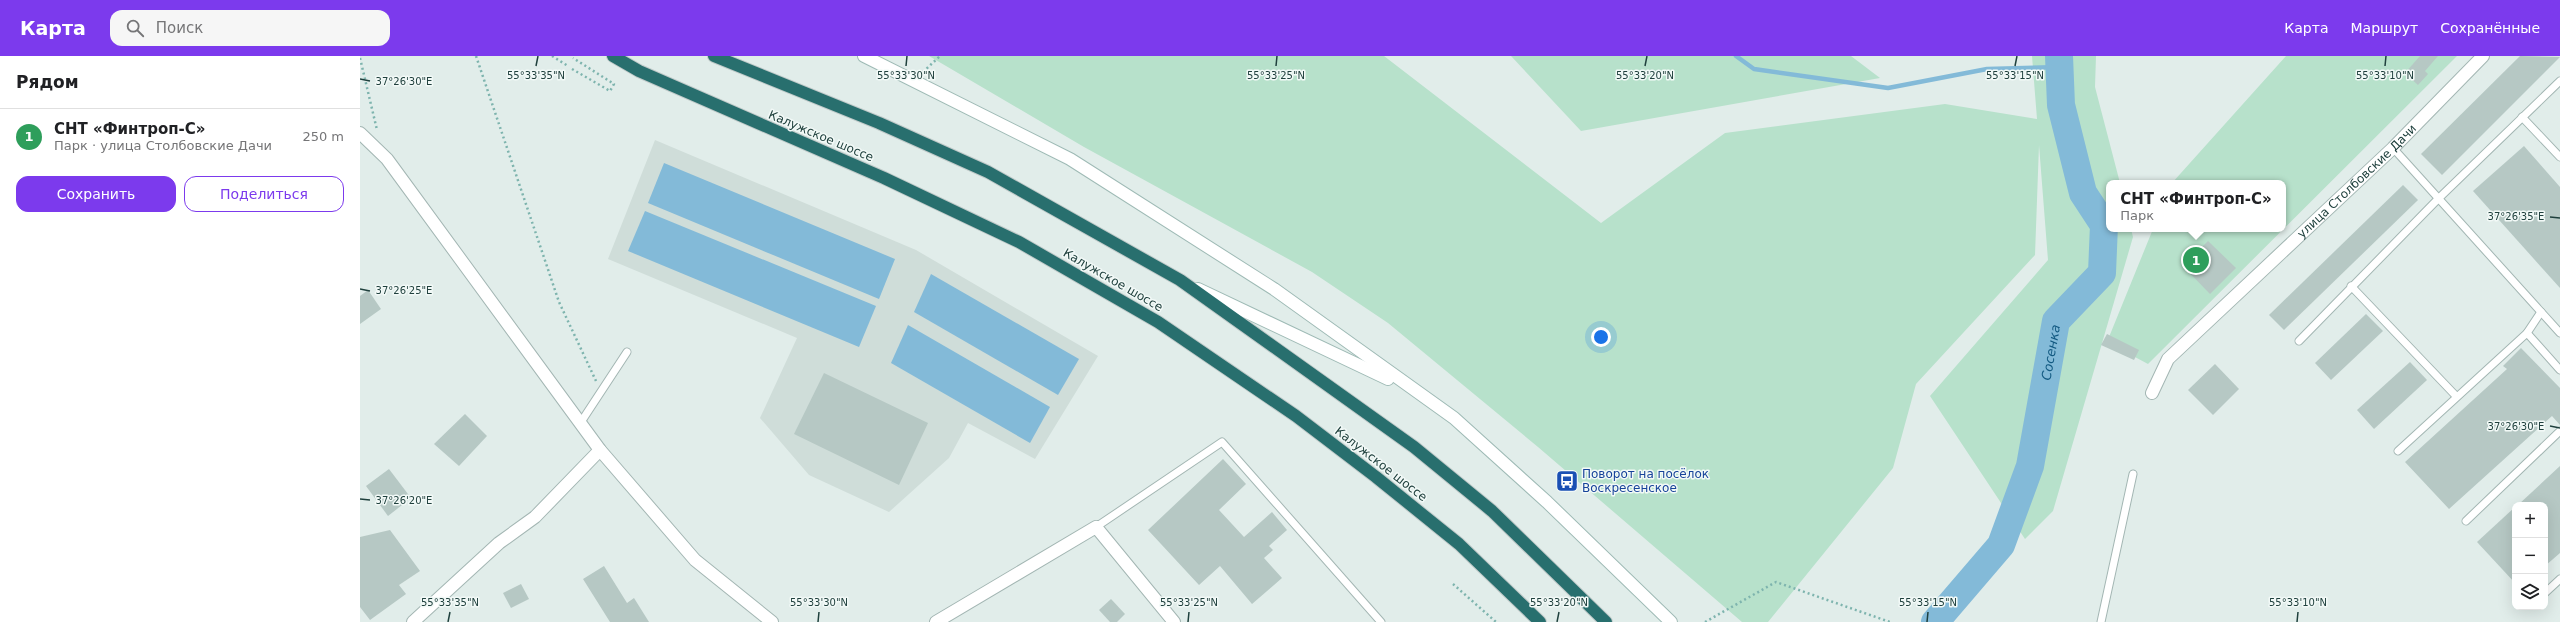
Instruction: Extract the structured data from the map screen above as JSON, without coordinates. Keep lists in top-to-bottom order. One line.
{"streets":{"highway":["Калужское шоссе"],"street":["улица Столбовские Дачи"]},"water":["Сосенка"],"places":{"bus stop":["Поворот на посёлок Воскресенское"]},"page":{"header":"Карта","search":"Поиск","nav":["Карта","Маршрут","Сохранённые"],"heading":"Рядом","list":[{"mark":"1","name":"СНТ «Финтроп-С»","note":"Парк · улица Столбовские Дачи","value":"250 m"}],"buttons":["Сохранить","Поделиться"],"popup":["СНТ «Финтроп-С»","Парк"],"pins":"1","map_buttons":["+","−"]},"coordinates":["55°33'35\"N","55°33'30\"N","55°33'25\"N","55°33'20\"N","55°33'15\"N","55°33'10\"N","37°26'30\"E","37°26'35\"E","37°26'25\"E","37°26'20\"E"]}
